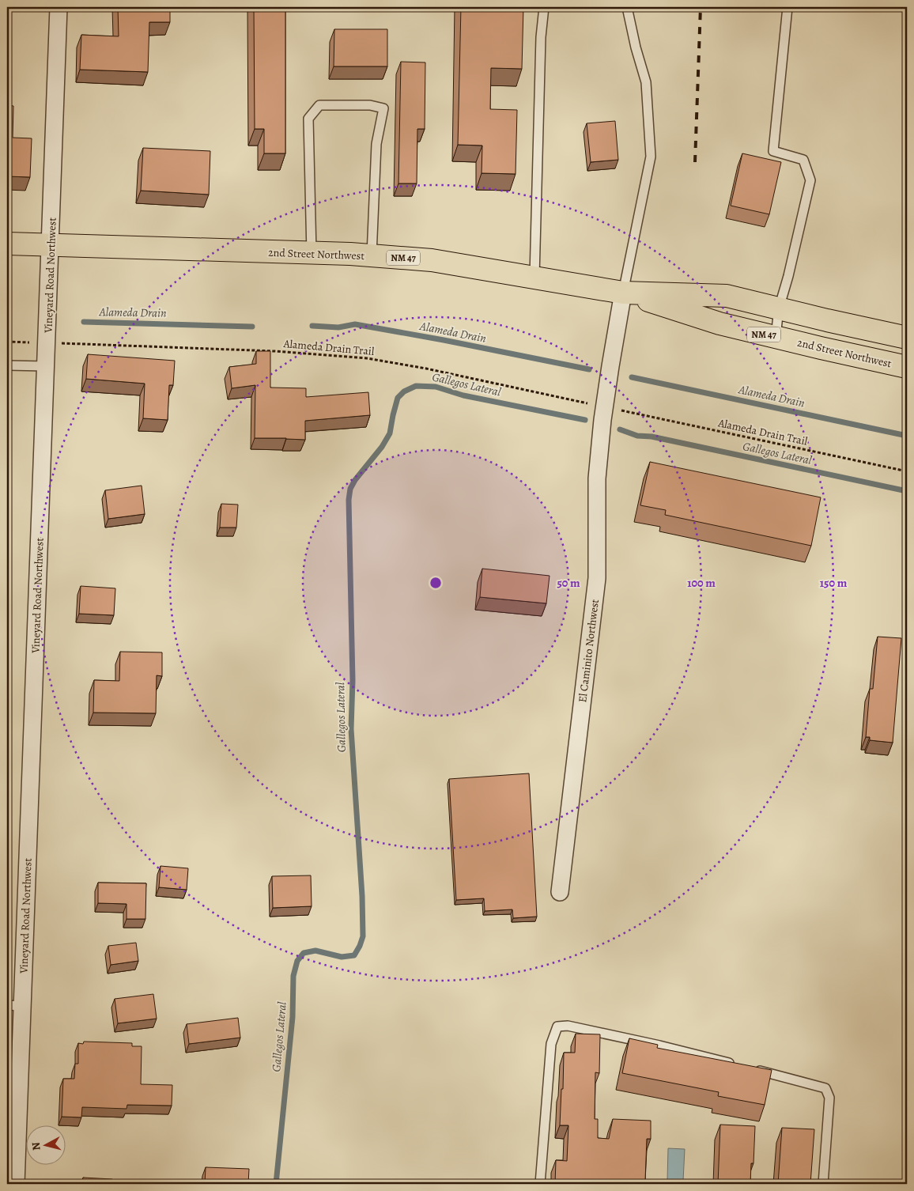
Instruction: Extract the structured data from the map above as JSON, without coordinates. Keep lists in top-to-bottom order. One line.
{"streets":{"main road":["2nd Street Northwest","NM 47"],"street":["Vineyard Road Northwest","El Caminito Northwest"],"path":["Alameda Drain Trail"]},"crossings":[["2nd Street Northwest","Vineyard Road Northwest"],["2nd Street Northwest","El Caminito Northwest"]],"water":["Alameda Drain","Gallegos Lateral"],"north":"left","rings":["50 m","100 m","150 m"]}
